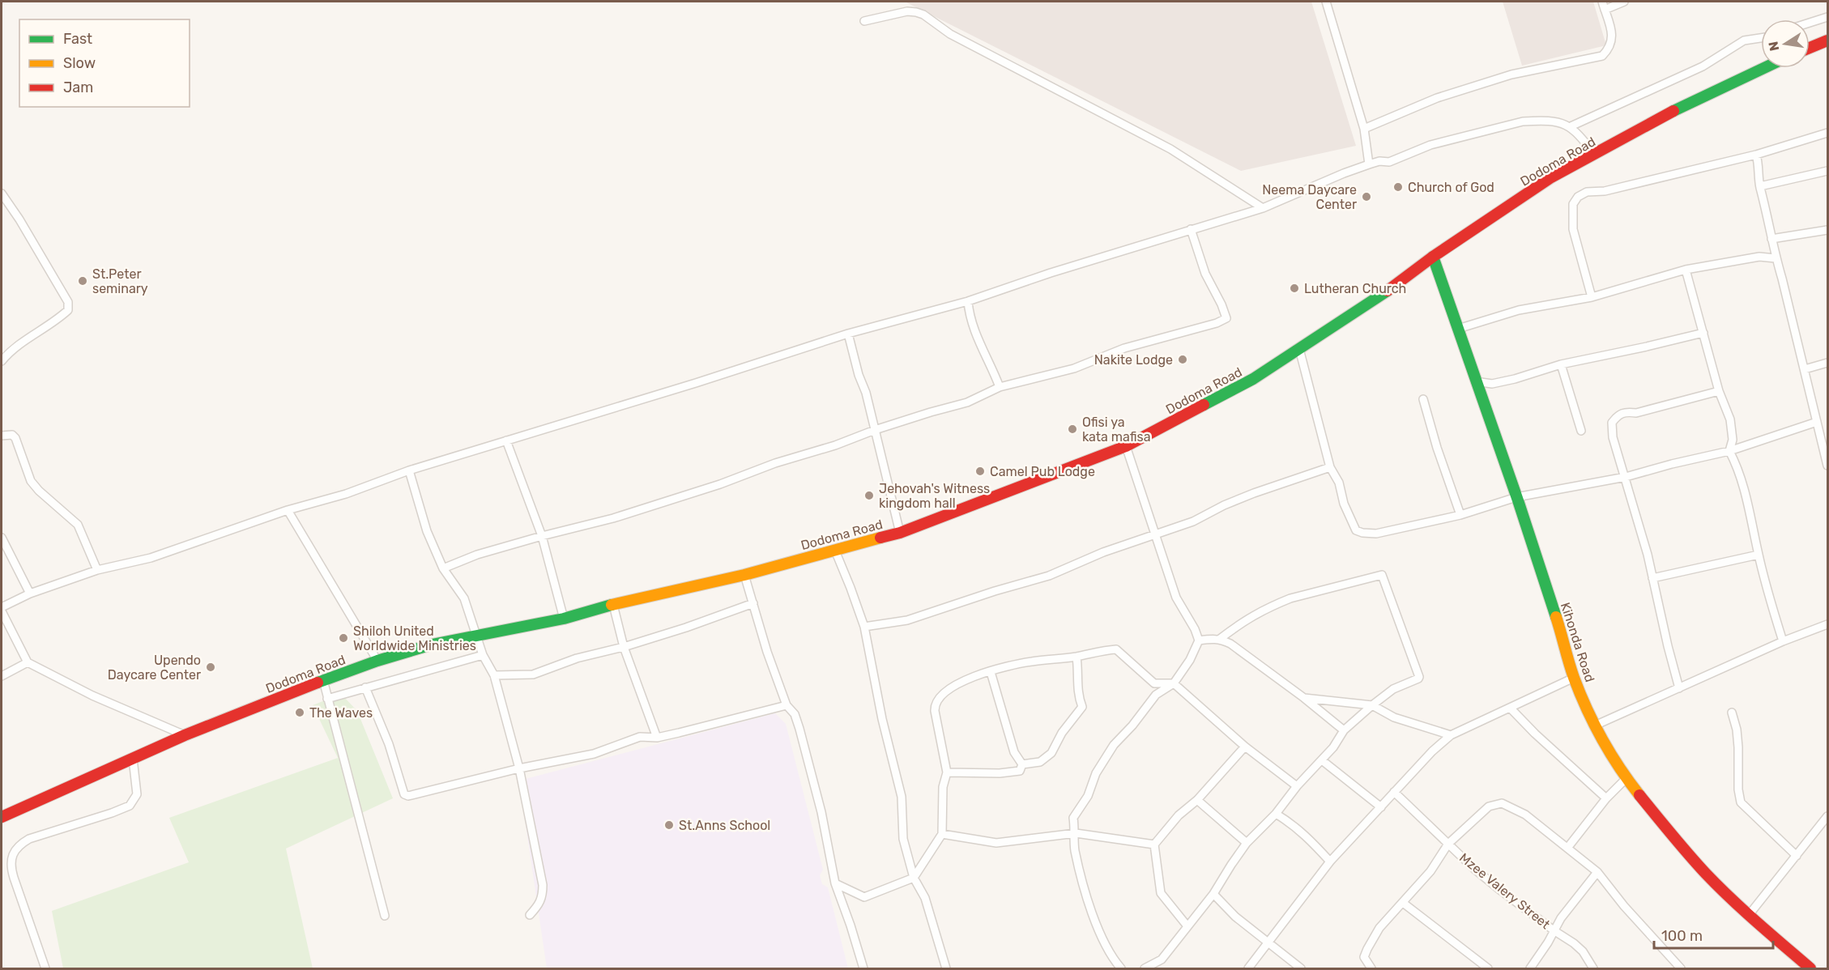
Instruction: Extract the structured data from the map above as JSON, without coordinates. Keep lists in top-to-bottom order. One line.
{"streets":{"main road":["Dodoma Road","Kihonda Road"],"street":["Mzee Valery Street"]},"crossings":[["Dodoma Road","Kihonda Road"]],"places":["Church of God","Neema Daycare Center","St.Peter seminary","Lutheran Church","Nakite Lodge","Ofisi ya kata mafisa","Camel Pub Lodge","Jehovah's Witness kingdom hall","Shiloh United Worldwide Ministries","Upendo Daycare Center","The Waves","St.Anns School"],"legend":["Fast","Slow","Jam"],"scale_bar":"100 m","north":"left"}
